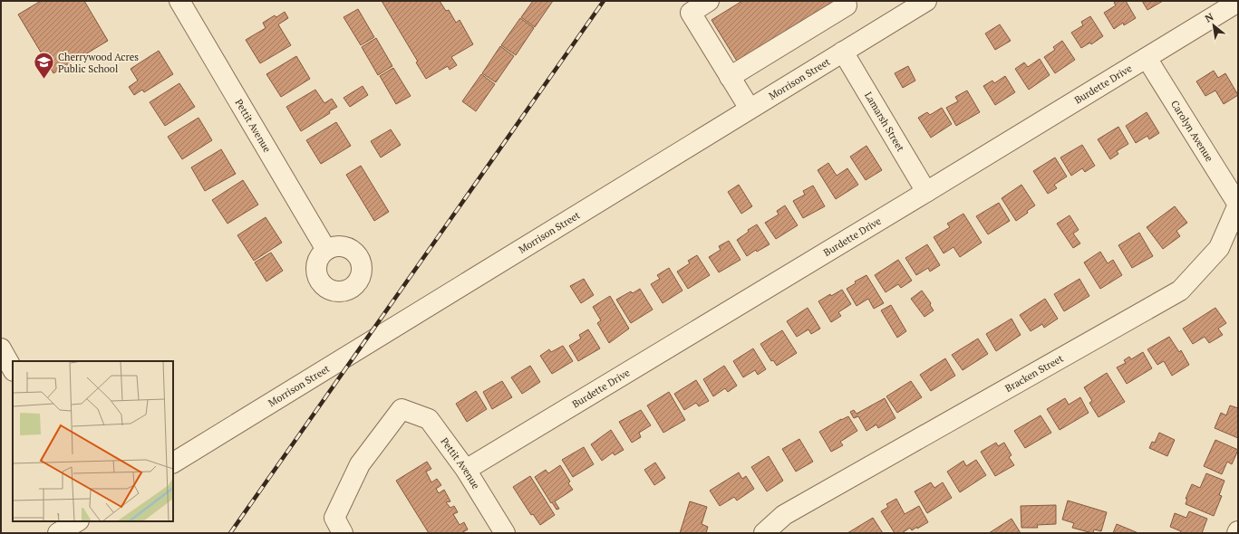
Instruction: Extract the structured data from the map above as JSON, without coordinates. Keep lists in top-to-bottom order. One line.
{"streets":{"street":["Morrison Street","Burdette Drive","Lamarsh Street","Pettit Avenue","Carolyn Avenue","Bracken Street"]},"crossings":[["Morrison Street","Lamarsh Street"],["Burdette Drive","Lamarsh Street"],["Burdette Drive","Pettit Avenue"],["Burdette Drive","Carolyn Avenue"],["Carolyn Avenue","Bracken Street"]],"places":{"school or university":["Cherrywood Acres Public School"]},"north":"top left"}
